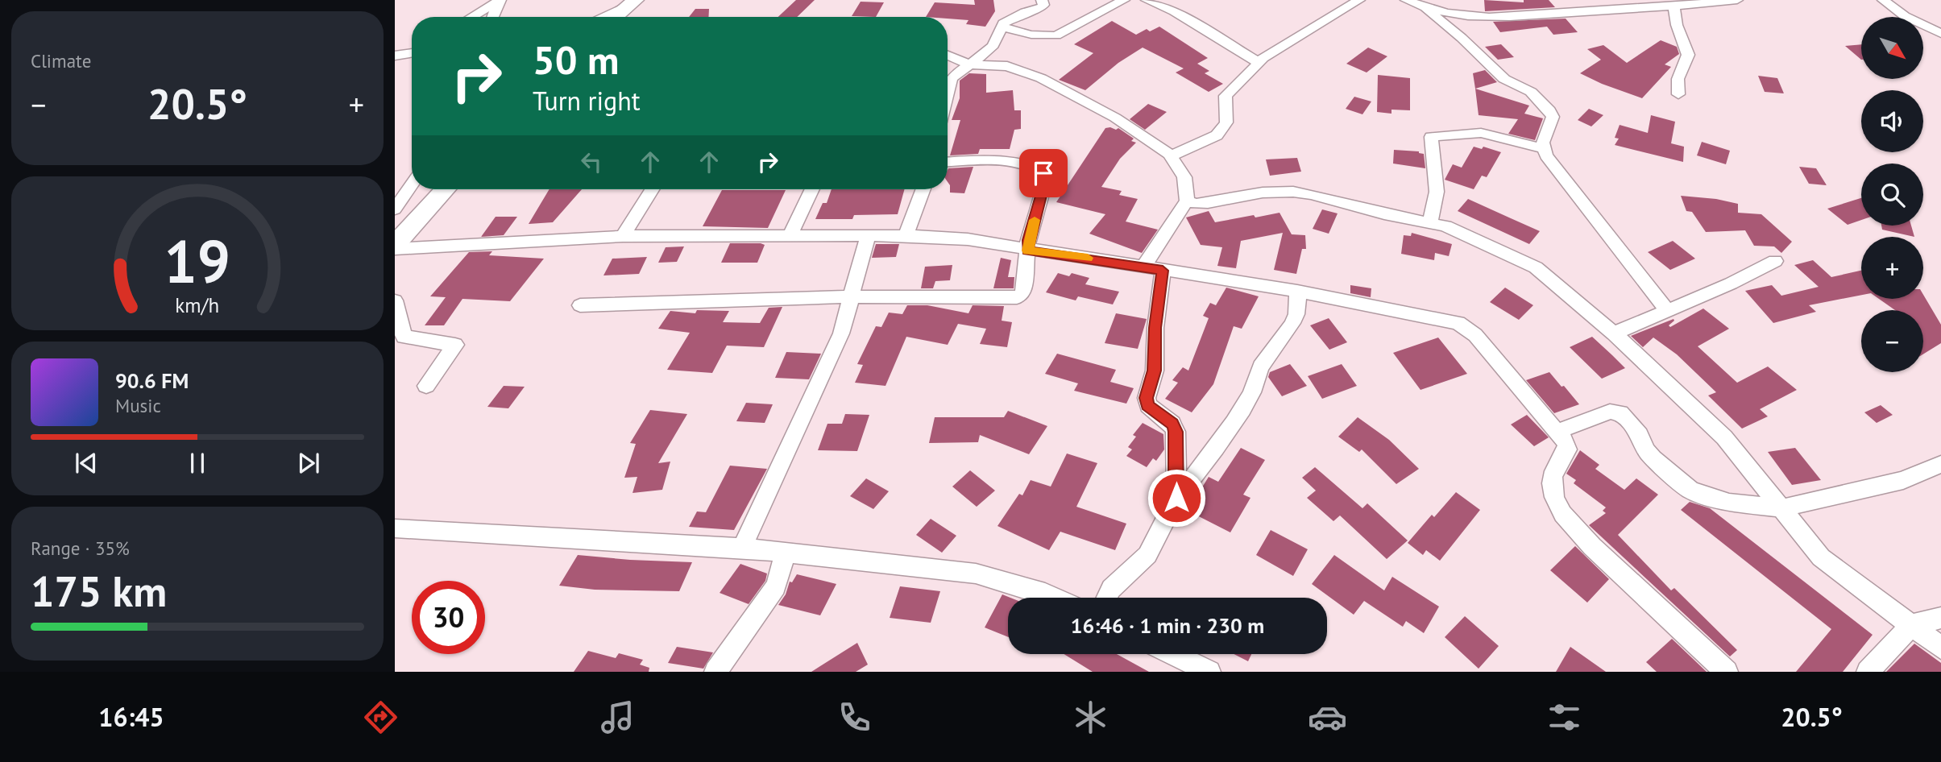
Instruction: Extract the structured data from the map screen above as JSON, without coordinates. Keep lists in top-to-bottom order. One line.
{"north":"bottom right","page":{"tile":["Climate",["Range · 35%","175 km"]],"map_buttons":["+","−"],"turn":["50 m","Turn right"],"heat":["−","20.5°","+"],"song":["90.6 FM","Music"],"limit":"30","trip":"16:46 · 1 min · 230 m","tabs":["16:45","20.5°"],"gauge":["19","km/h"]}}
